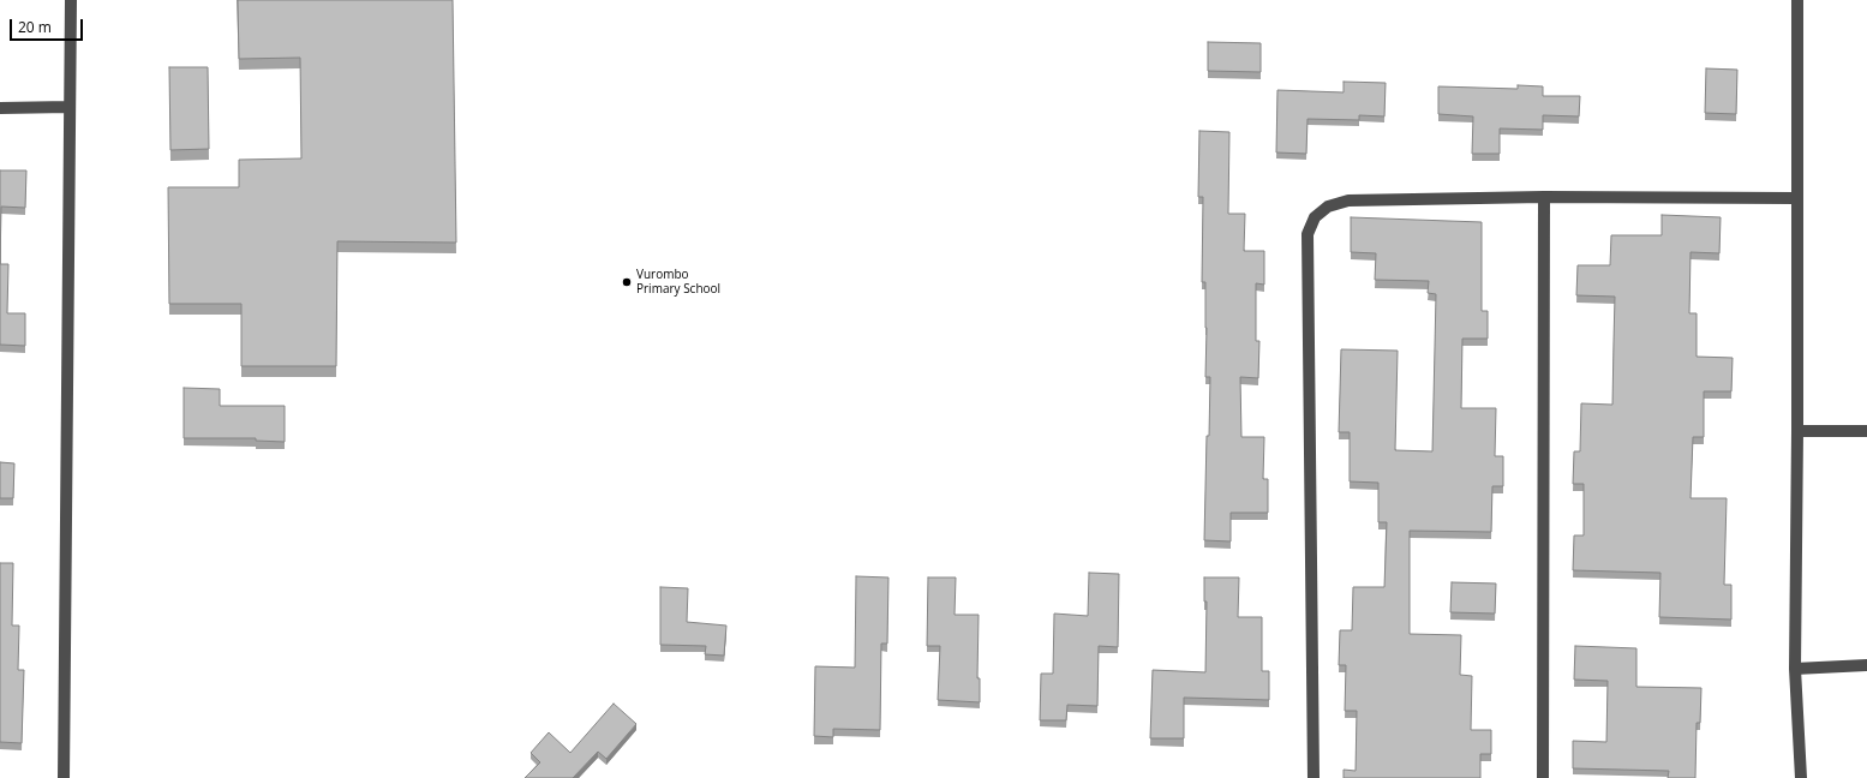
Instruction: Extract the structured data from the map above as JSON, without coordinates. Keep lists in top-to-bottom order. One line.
{"places":["Vurombo Primary School"],"scale_bar":"20 m"}
